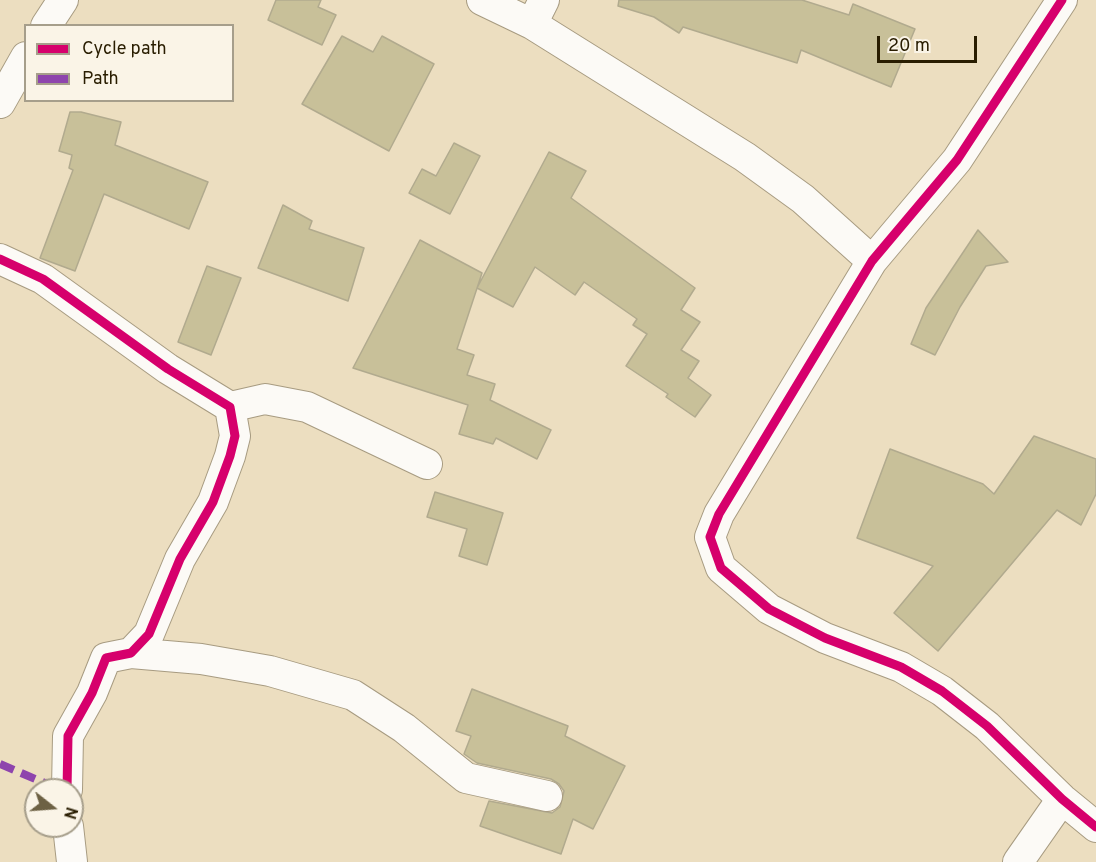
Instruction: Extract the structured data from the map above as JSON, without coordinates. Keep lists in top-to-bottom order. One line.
{"legend":["Cycle path","Path"],"scale_bar":"20 m","north":"right"}
